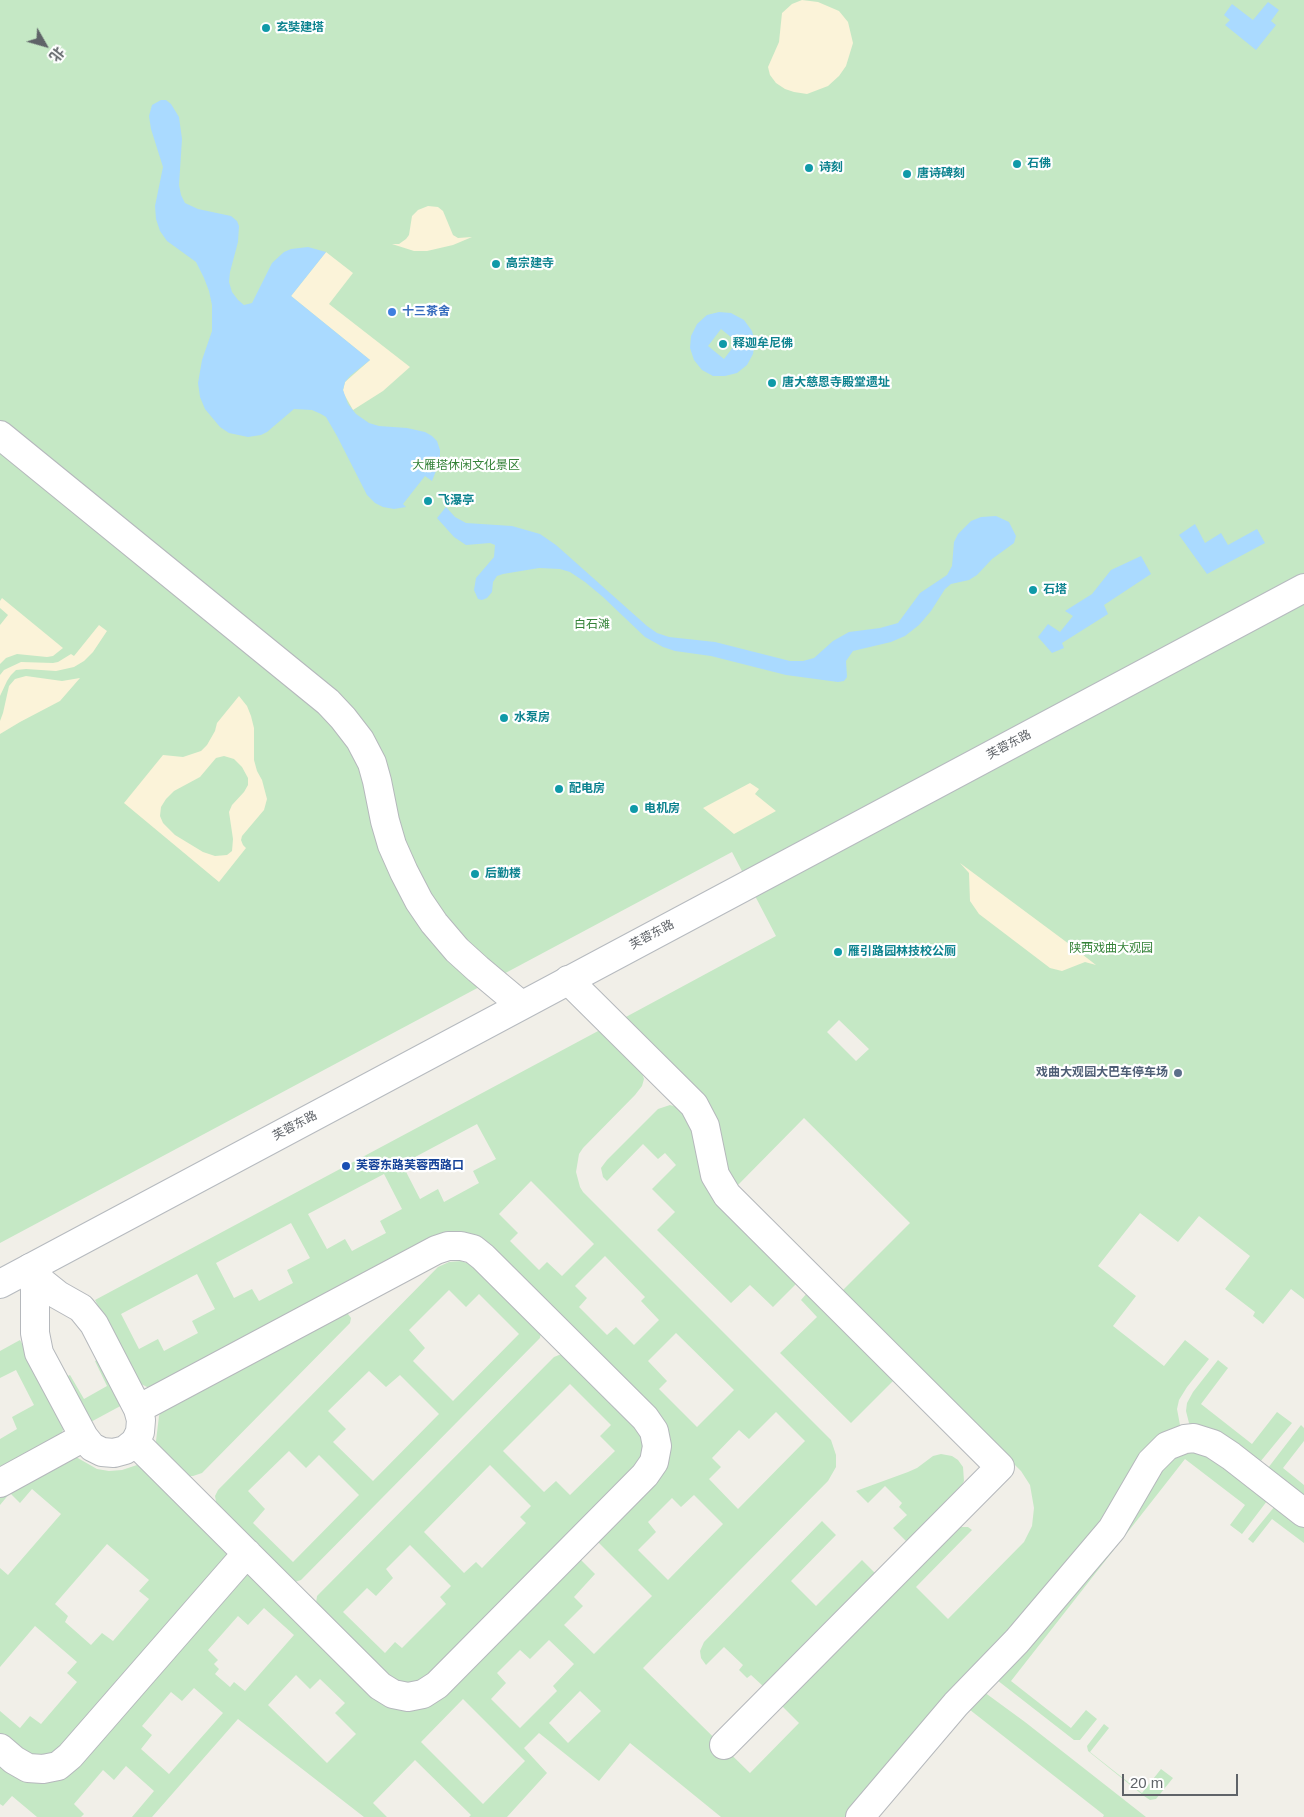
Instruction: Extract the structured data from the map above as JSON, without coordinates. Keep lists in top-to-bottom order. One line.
{"streets":{"street":["芙蓉东路"]},"parks":["大雁塔休闲文化景区","白石滩","陕西戏曲大观园"],"places":["玄奘建塔","石佛","诗刻","唐诗碑刻","高宗建寺","十三茶舍","释迦牟尼佛","唐大慈恩寺殿堂遗址","飞瀑亭","石塔","水泵房","配电房","电机房","后勤楼","雁引路园林技校公厕","戏曲大观园大巴车停车场","芙蓉东路芙蓉西路口"],"scale_bar":"20 m","north":"bottom right"}
